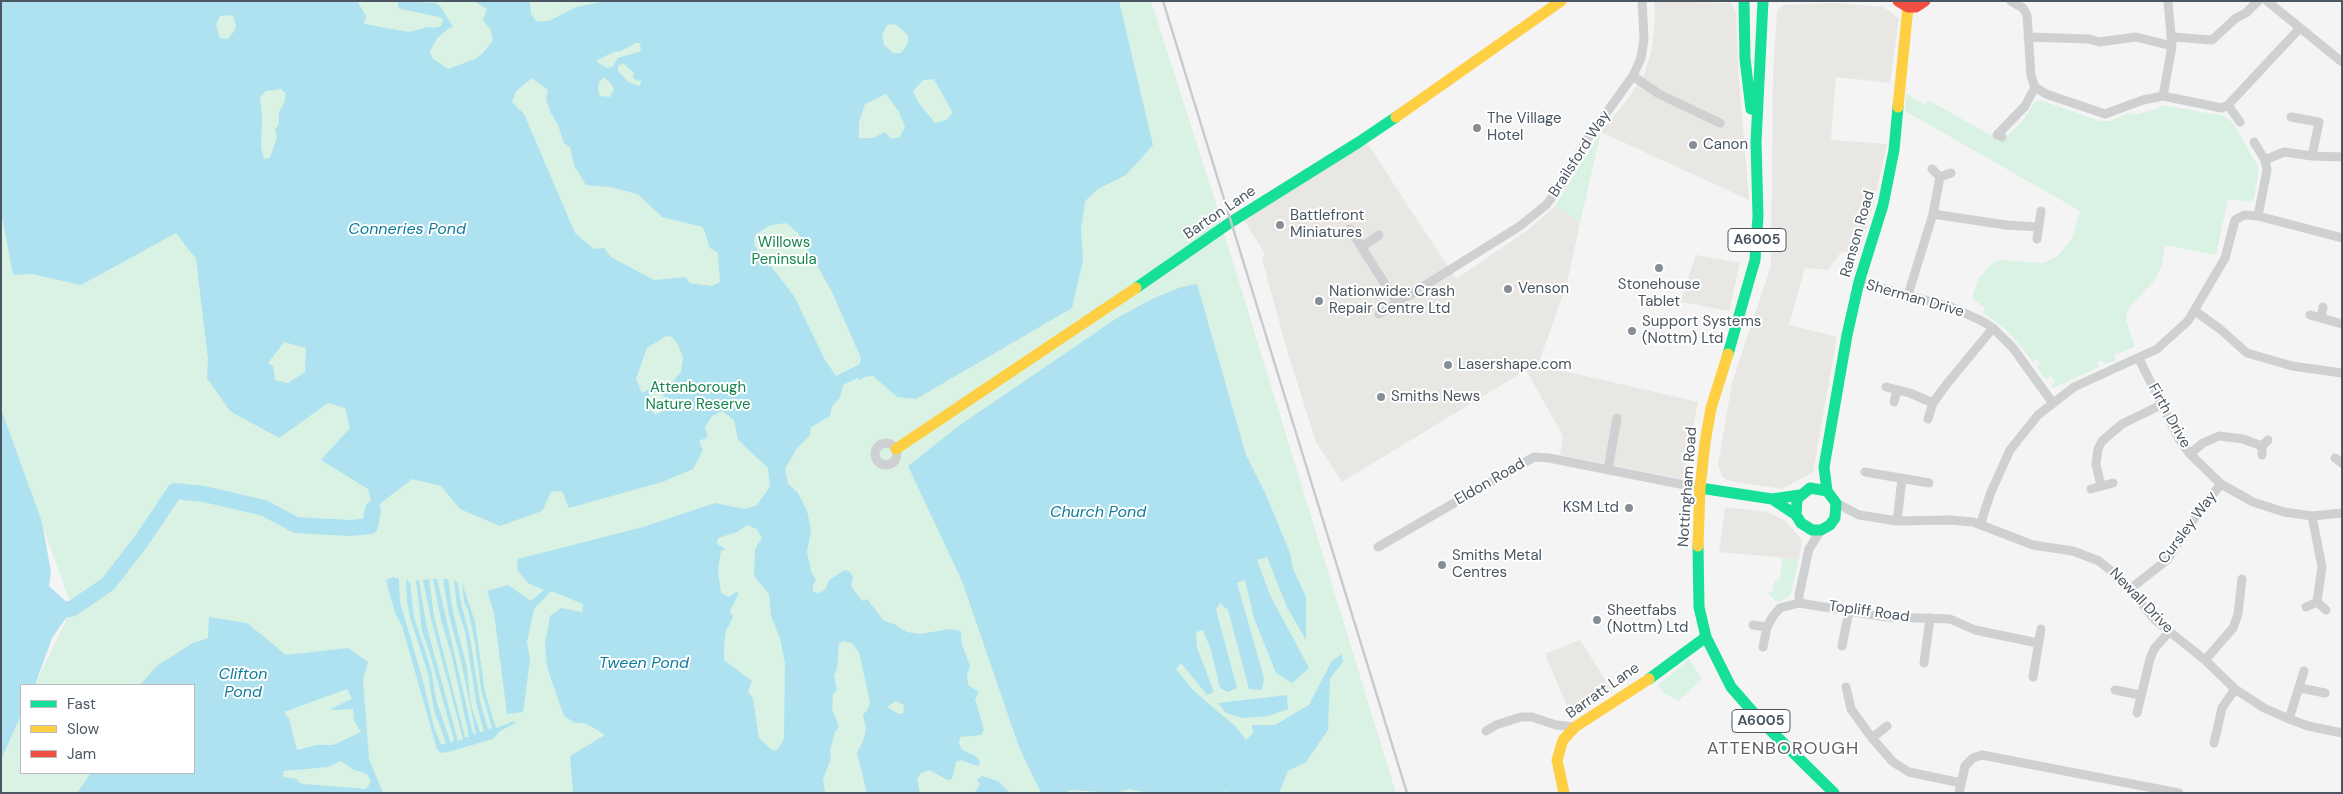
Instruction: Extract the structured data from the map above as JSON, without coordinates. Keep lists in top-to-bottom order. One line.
{"streets":{"street":["Brailsford Way","Barton Lane","Ranson Road","A6005","Sherman Drive","Firth Drive","Eldon Road","Nottingham Road","Cursley Way","Newall Drive","Topliff Road","Barratt Lane"]},"crossings":[["Ranson Road","Sherman Drive"],["Ranson Road","Newall Drive"],["Firth Drive","Cursley Way"],["Eldon Road","Nottingham Road"],["Nottingham Road","Barratt Lane"],["Cursley Way","Newall Drive"]],"districts":["ATTENBOROUGH"],"water":["Conneries Pond","Church Pond","Tween Pond","Clifton Pond"],"parks":["Willows Peninsula","Attenborough Nature Reserve"],"places":["The Village Hotel","Canon","Battlefront Miniatures","Stonehouse Tablet","Venson","Nationwide: Crash Repair Centre Ltd","Support Systems (Nottm) Ltd","Lasershape.com","Smiths News","KSM Ltd","Smiths Metal Centres","Sheetfabs (Nottm) Ltd"],"legend":["Fast","Slow","Jam"]}
